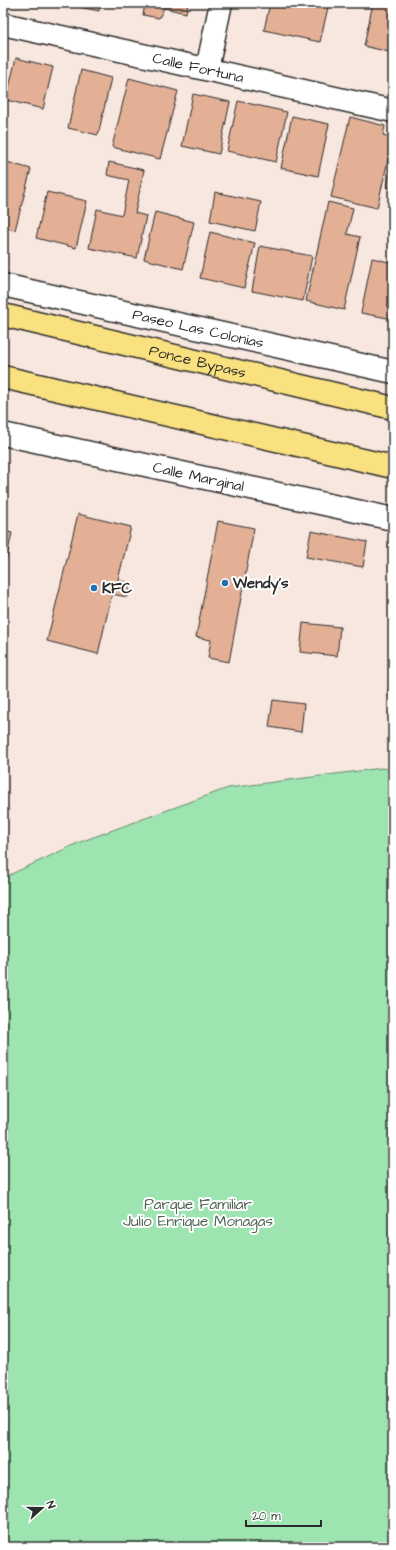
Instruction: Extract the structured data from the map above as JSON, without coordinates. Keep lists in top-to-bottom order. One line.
{"streets":{"highway":["Ponce Bypass"],"street":["Calle Fortuna","Paseo Las Colonias","Calle Marginal"]},"parks":["Parque Familiar Julio Enrique Monagas"],"places":["Wendy's","KFC"],"scale_bar":"20 m","north":"right"}
